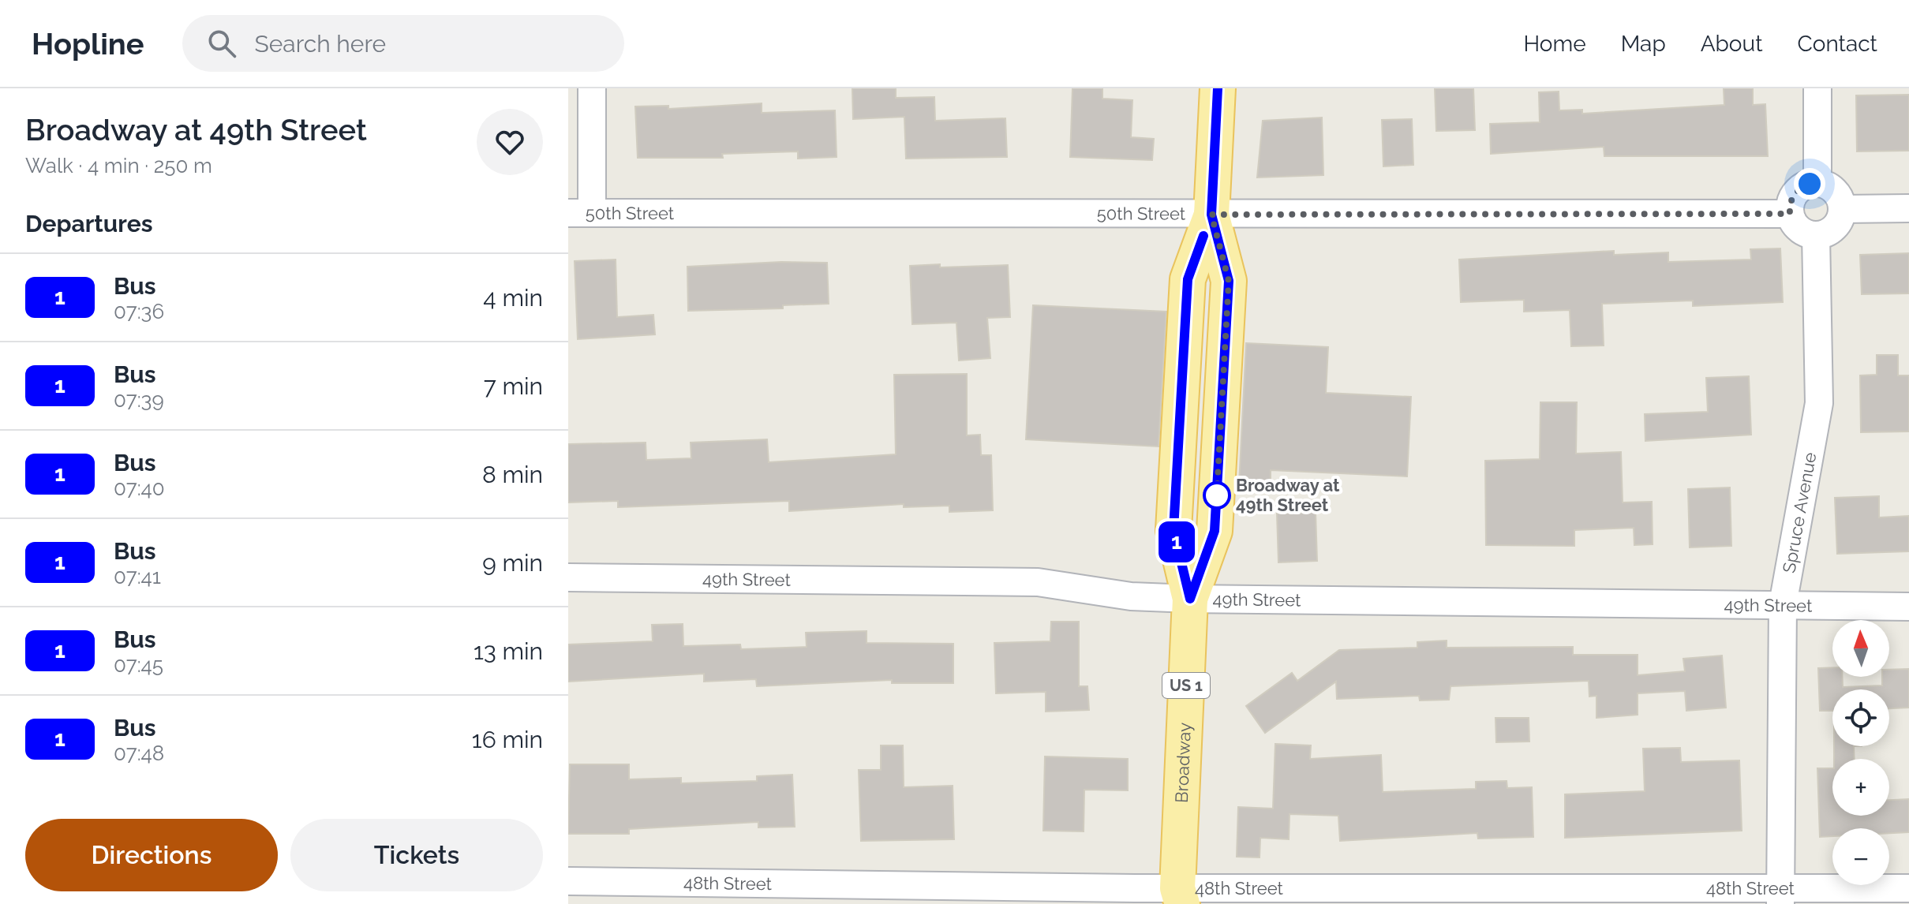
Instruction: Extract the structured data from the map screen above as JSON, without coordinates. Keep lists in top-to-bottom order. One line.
{"streets":{"main road":["US 1","Broadway"],"street":["50th Street","Spruce Avenue","49th Street","48th Street"]},"crossings":[["50th Street","Spruce Avenue"],["50th Street","Broadway"],["Spruce Avenue","49th Street"],["Spruce Avenue","48th Street"],["49th Street","Broadway"],["Broadway","48th Street"]],"places":["Broadway at 49th Street"],"lines":["bus line 1"],"north":"top","page":{"header":"Hopline","search":"Search here","nav":["Home","Map","About","Contact"],"heading":[["Broadway at 49th Street","Walk · 4 min · 250 m"],"Departures"],"on_map":"1","list":[{"mark":"1","name":"Bus","note":"07:36","value":"4 min"},{"mark":"1","name":"Bus","note":"07:39","value":"7 min"},{"mark":"1","name":"Bus","note":"07:40","value":"8 min"},{"mark":"1","name":"Bus","note":"07:41","value":"9 min"},{"mark":"1","name":"Bus","note":"07:45","value":"13 min"},{"mark":"1","name":"Bus","note":"07:48","value":"16 min"}],"map_buttons":["+","−"],"buttons":["Directions","Tickets"]}}
